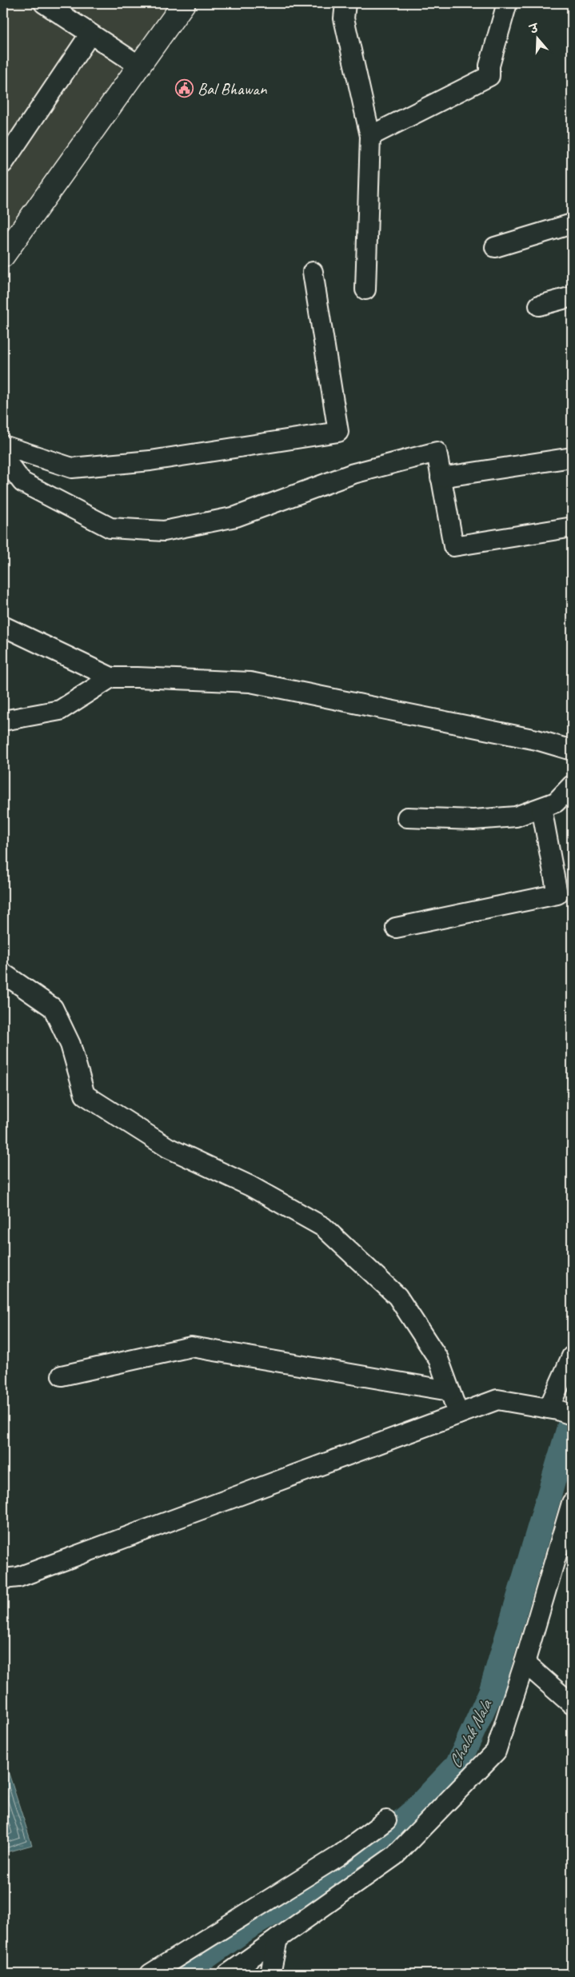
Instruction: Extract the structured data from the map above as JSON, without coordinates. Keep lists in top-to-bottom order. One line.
{"water":["Chalak Nala"],"places":{"public building":["Bal Bhawan"]},"north":"top"}
